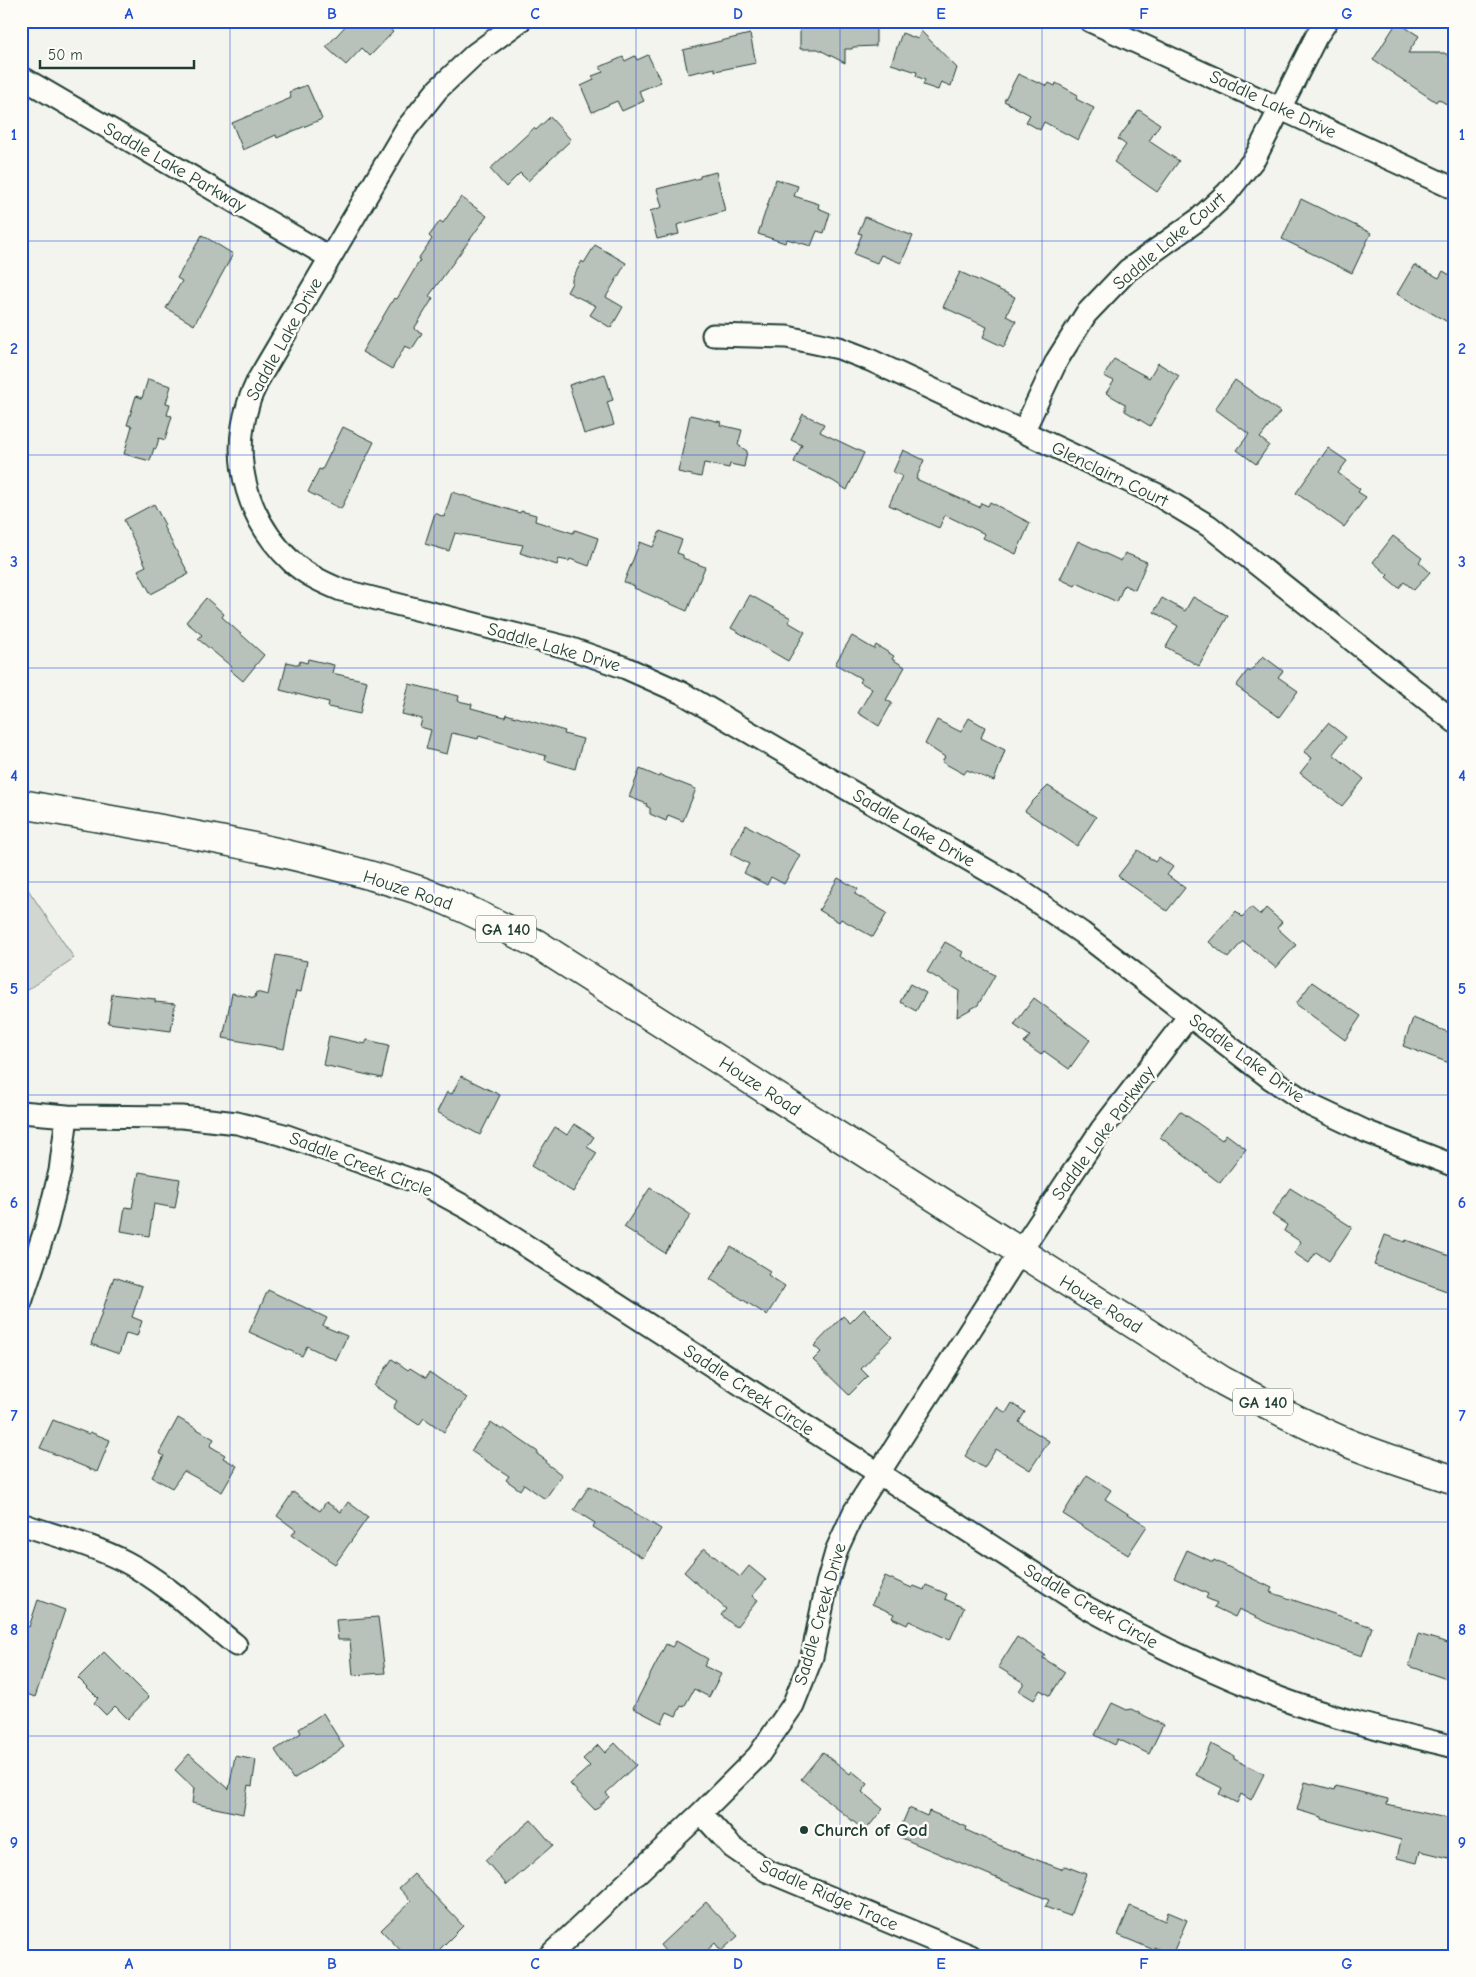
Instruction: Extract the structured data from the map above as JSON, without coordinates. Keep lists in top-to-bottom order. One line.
{"streets":{"main road":["Houze Road","GA 140"],"street":["Saddle Lake Drive","Saddle Lake Parkway","Saddle Lake Court","Glenclairn Court","Saddle Creek Circle","Saddle Creek Drive","Saddle Ridge Trace"]},"crossings":[["Saddle Lake Drive","Saddle Lake Parkway"],["Saddle Lake Drive","Saddle Lake Court"],["Saddle Lake Parkway","Houze Road"],["Saddle Lake Parkway","Saddle Creek Drive"],["Saddle Lake Court","Glenclairn Court"],["Houze Road","Saddle Creek Drive"],["Saddle Creek Circle","Saddle Creek Drive"],["Saddle Creek Drive","Saddle Ridge Trace"]],"places":["Church of God"],"scale_bar":"50 m","grid":{"columns":["A","B","C","D","E","F","G"],"rows":["1","2","3","4","5","6","7","8","9"]}}
